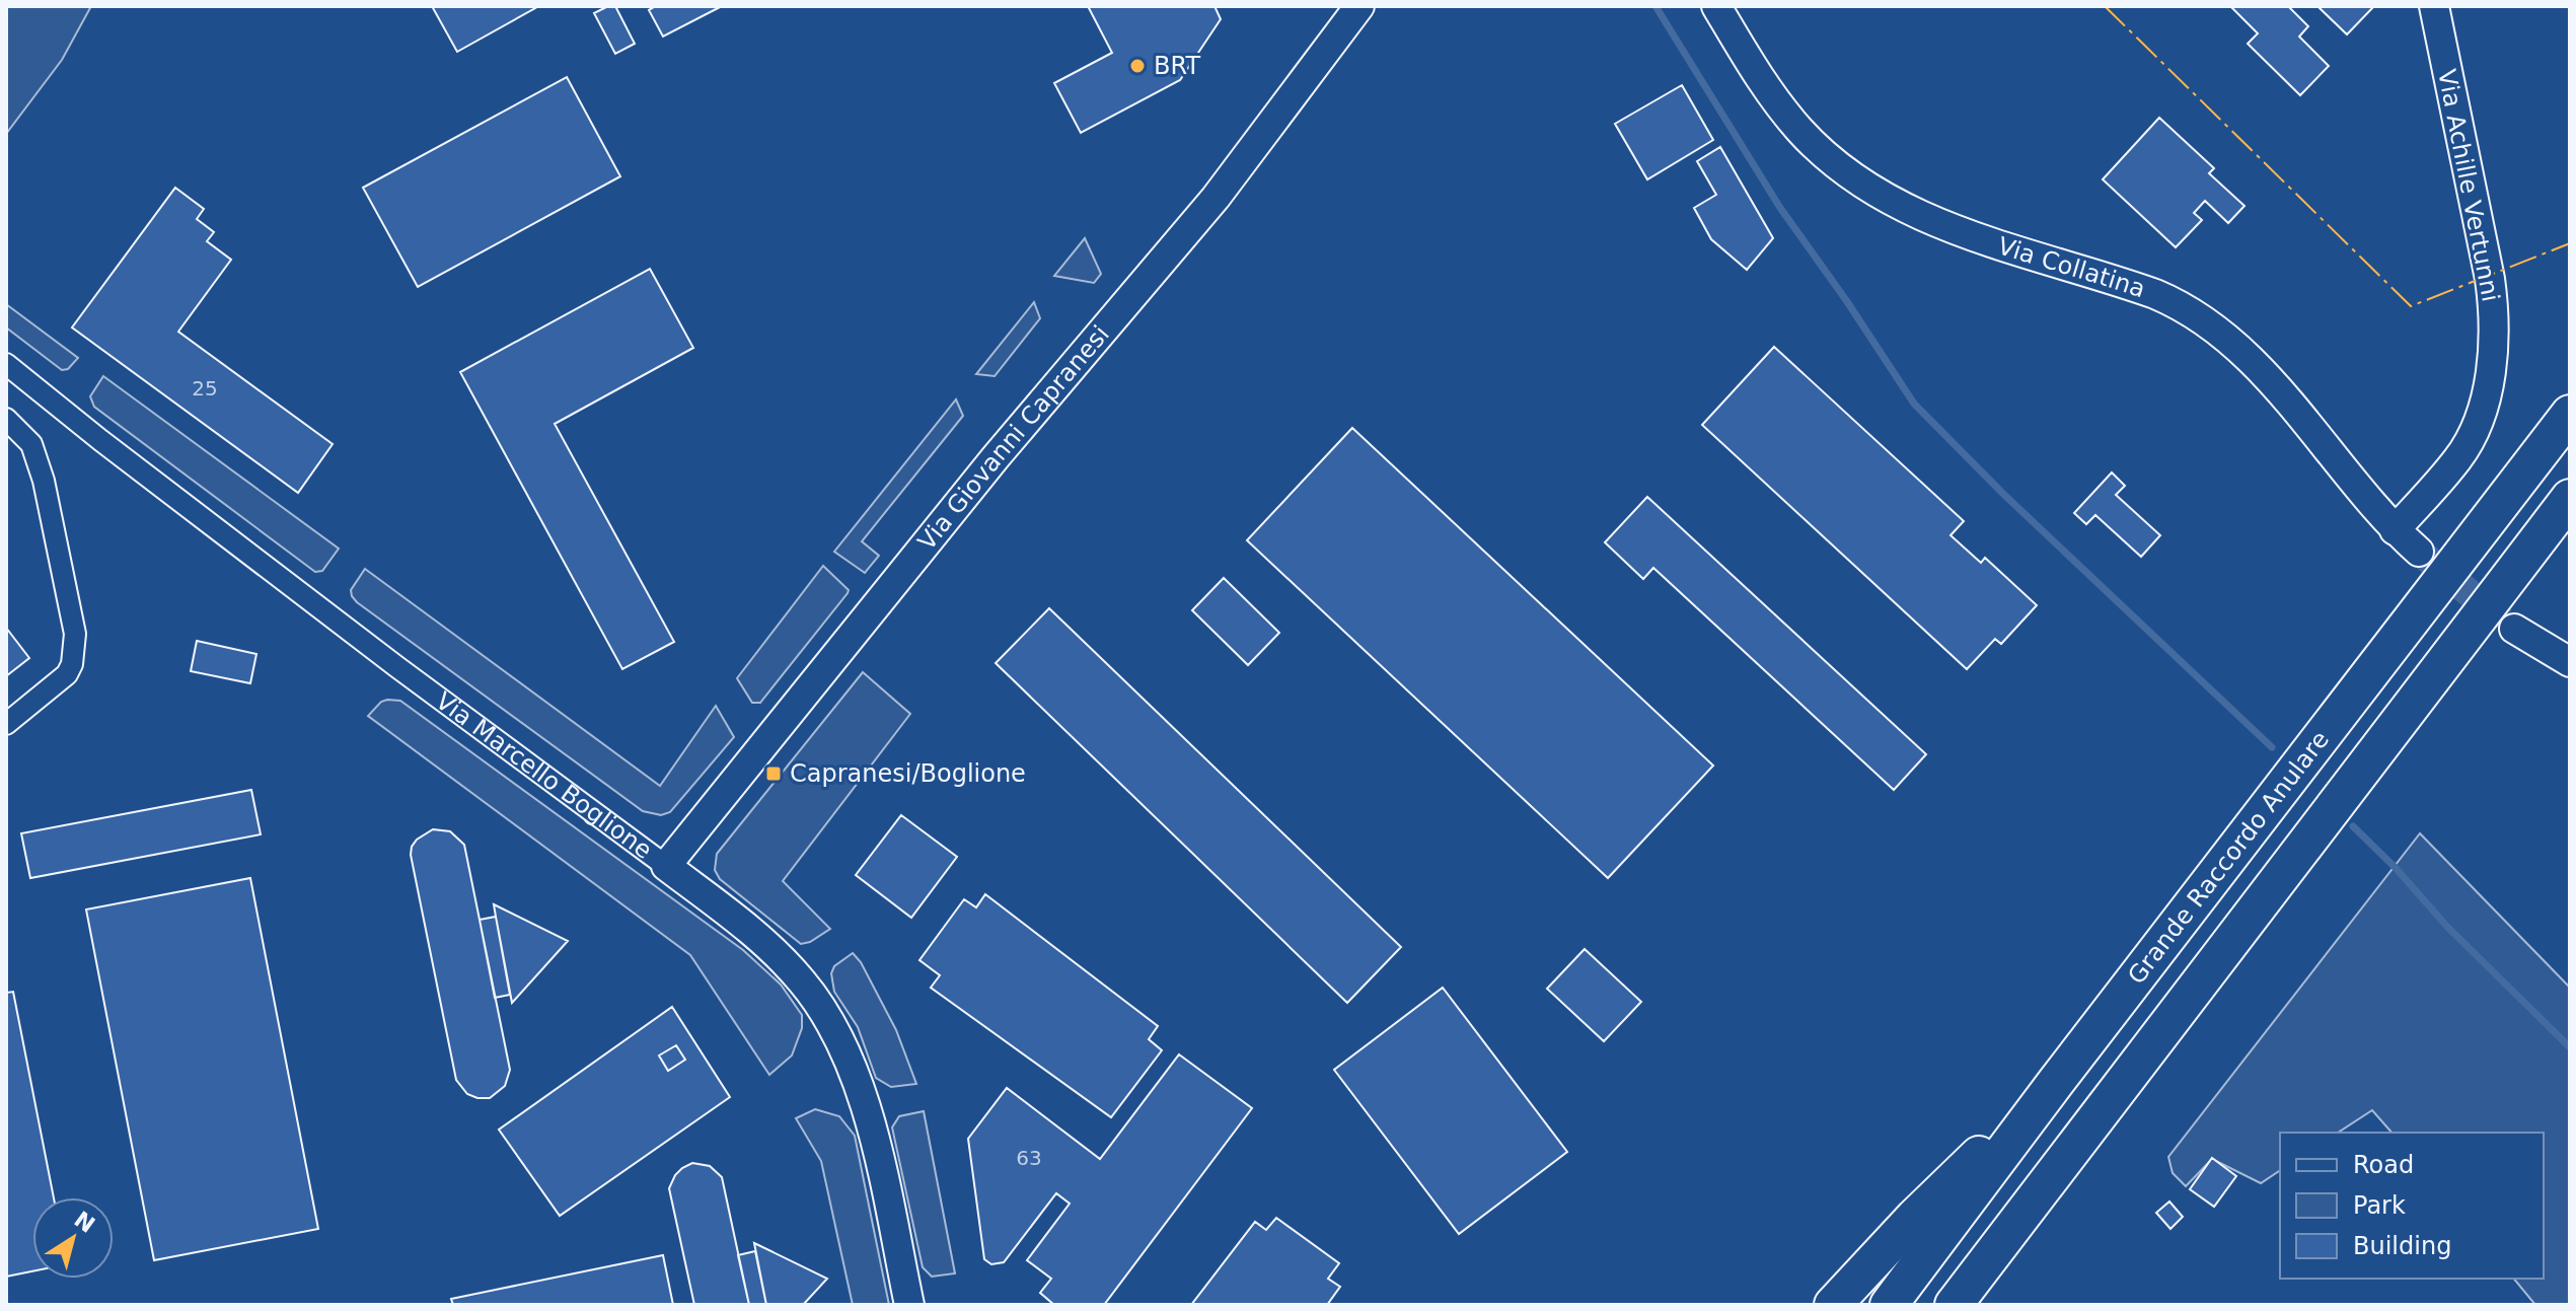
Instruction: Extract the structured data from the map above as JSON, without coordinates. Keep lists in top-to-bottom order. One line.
{"streets":{"highway":["Grande Raccordo Anulare"],"street":["Via Achille Vertunni","Via Collatina","Via Giovanni Capranesi","Via Marcello Boglione"]},"crossings":[["Via Achille Vertunni","Via Collatina"],["Via Giovanni Capranesi","Via Marcello Boglione"]],"places":{"other":["BRT"],"transit":["Capranesi/Boglione"]},"house_numbers":["25","63"],"legend":["Road","Park","Building"],"north":"top right"}
